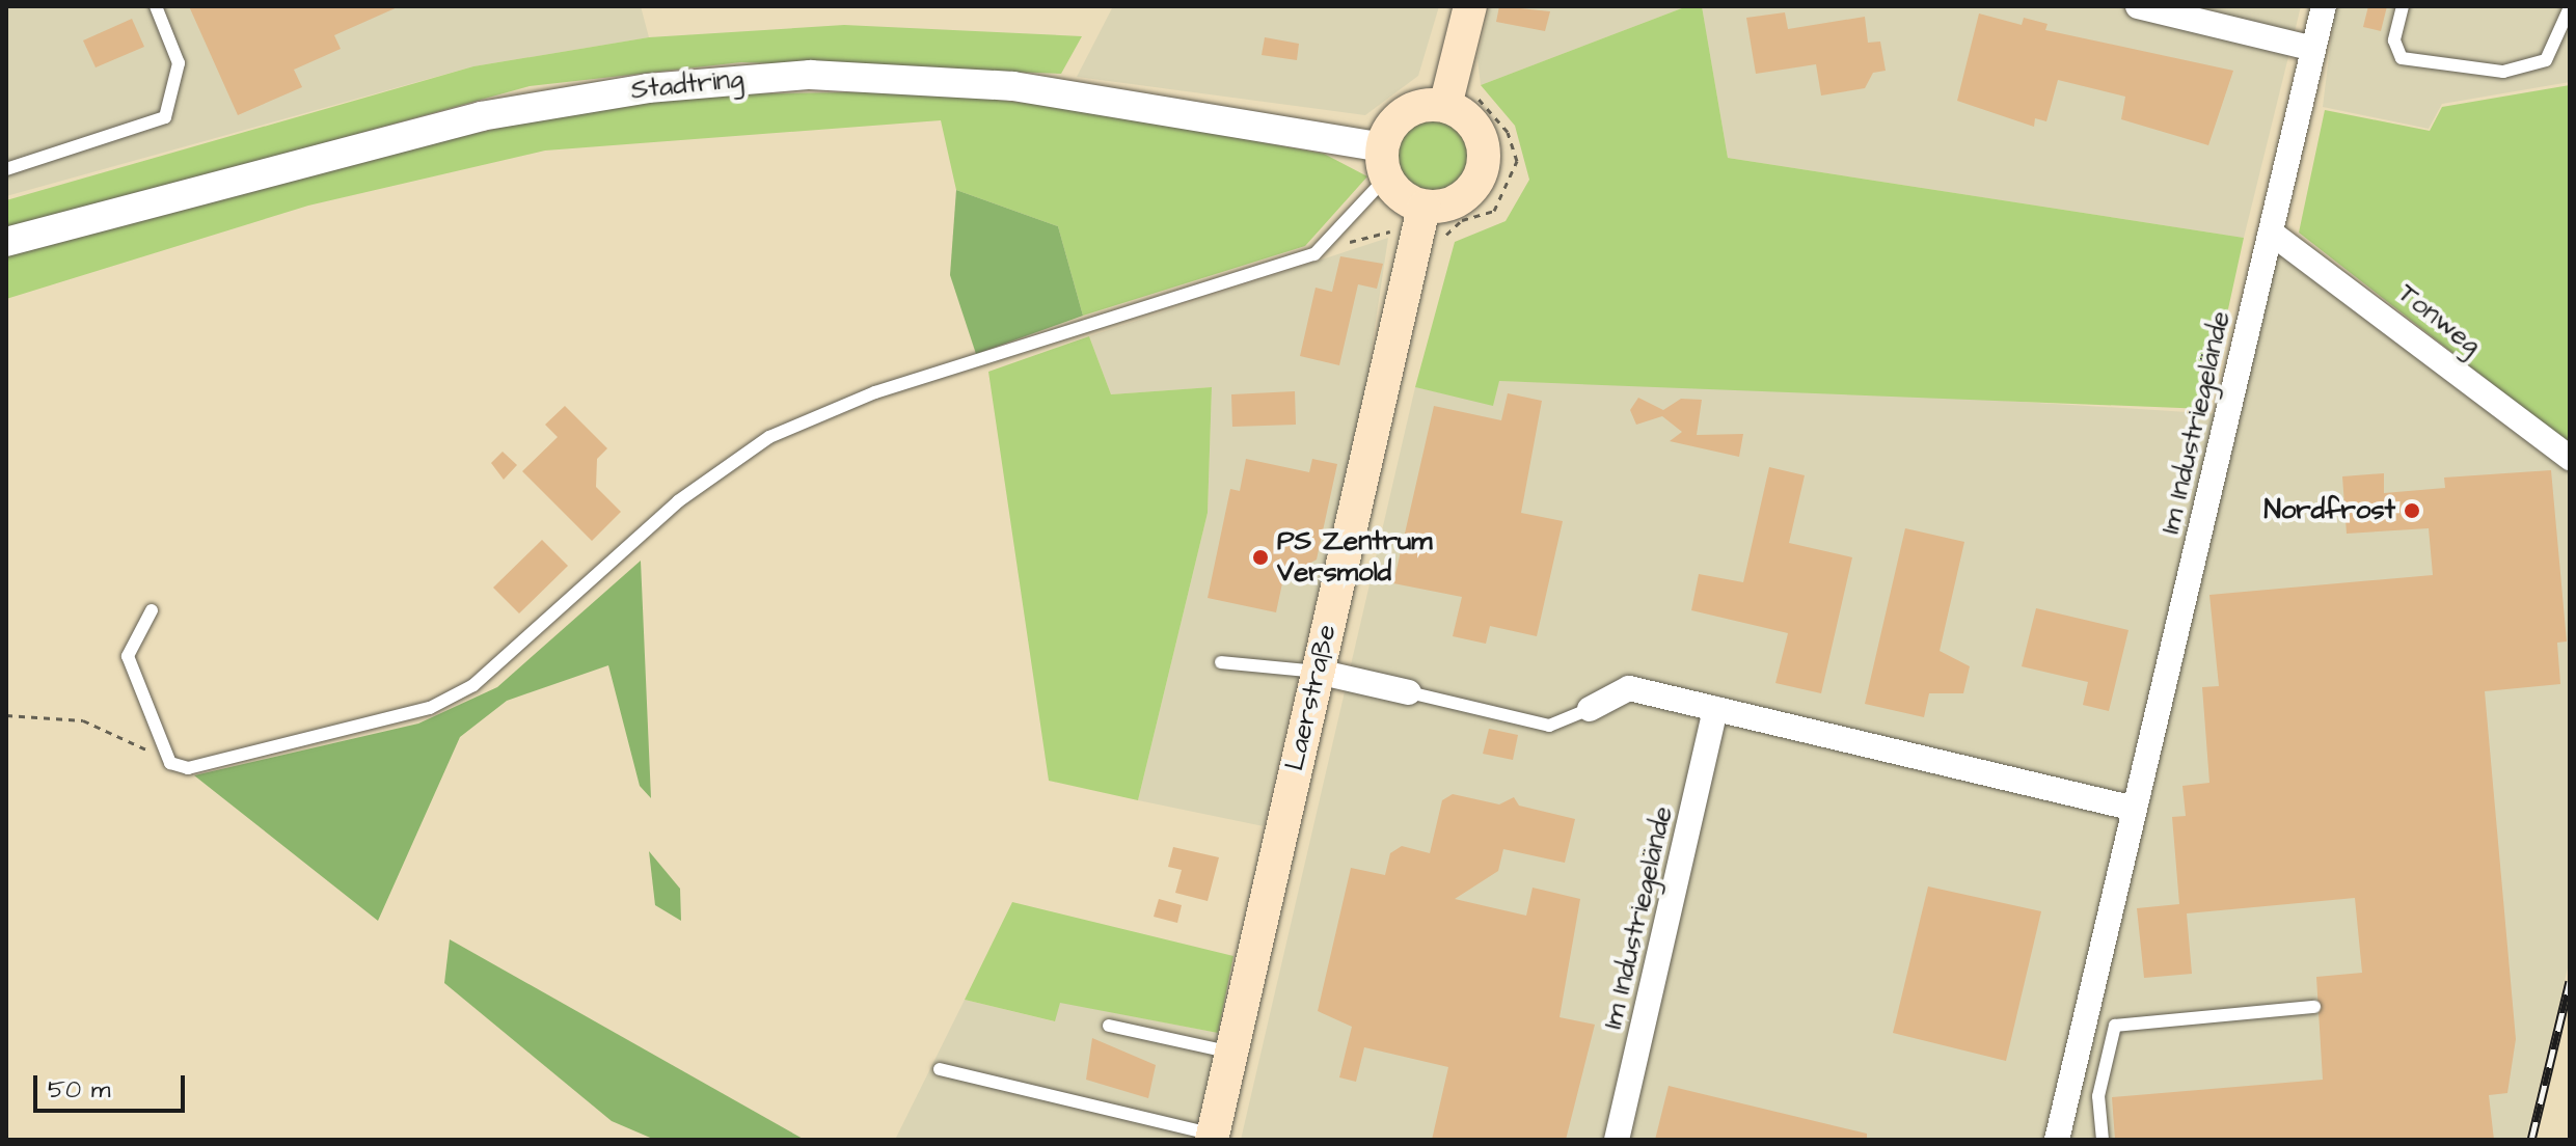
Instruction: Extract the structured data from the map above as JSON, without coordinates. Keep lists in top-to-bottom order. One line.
{"streets":{"main road":["Laerstraße"],"street":["Stadtring","Tonweg","Im Industriegelände"]},"crossings":[["Stadtring","Laerstraße"],["Tonweg","Im Industriegelände"]],"places":["Nordfrost","PS Zentrum Versmold"],"scale_bar":"50 m"}
